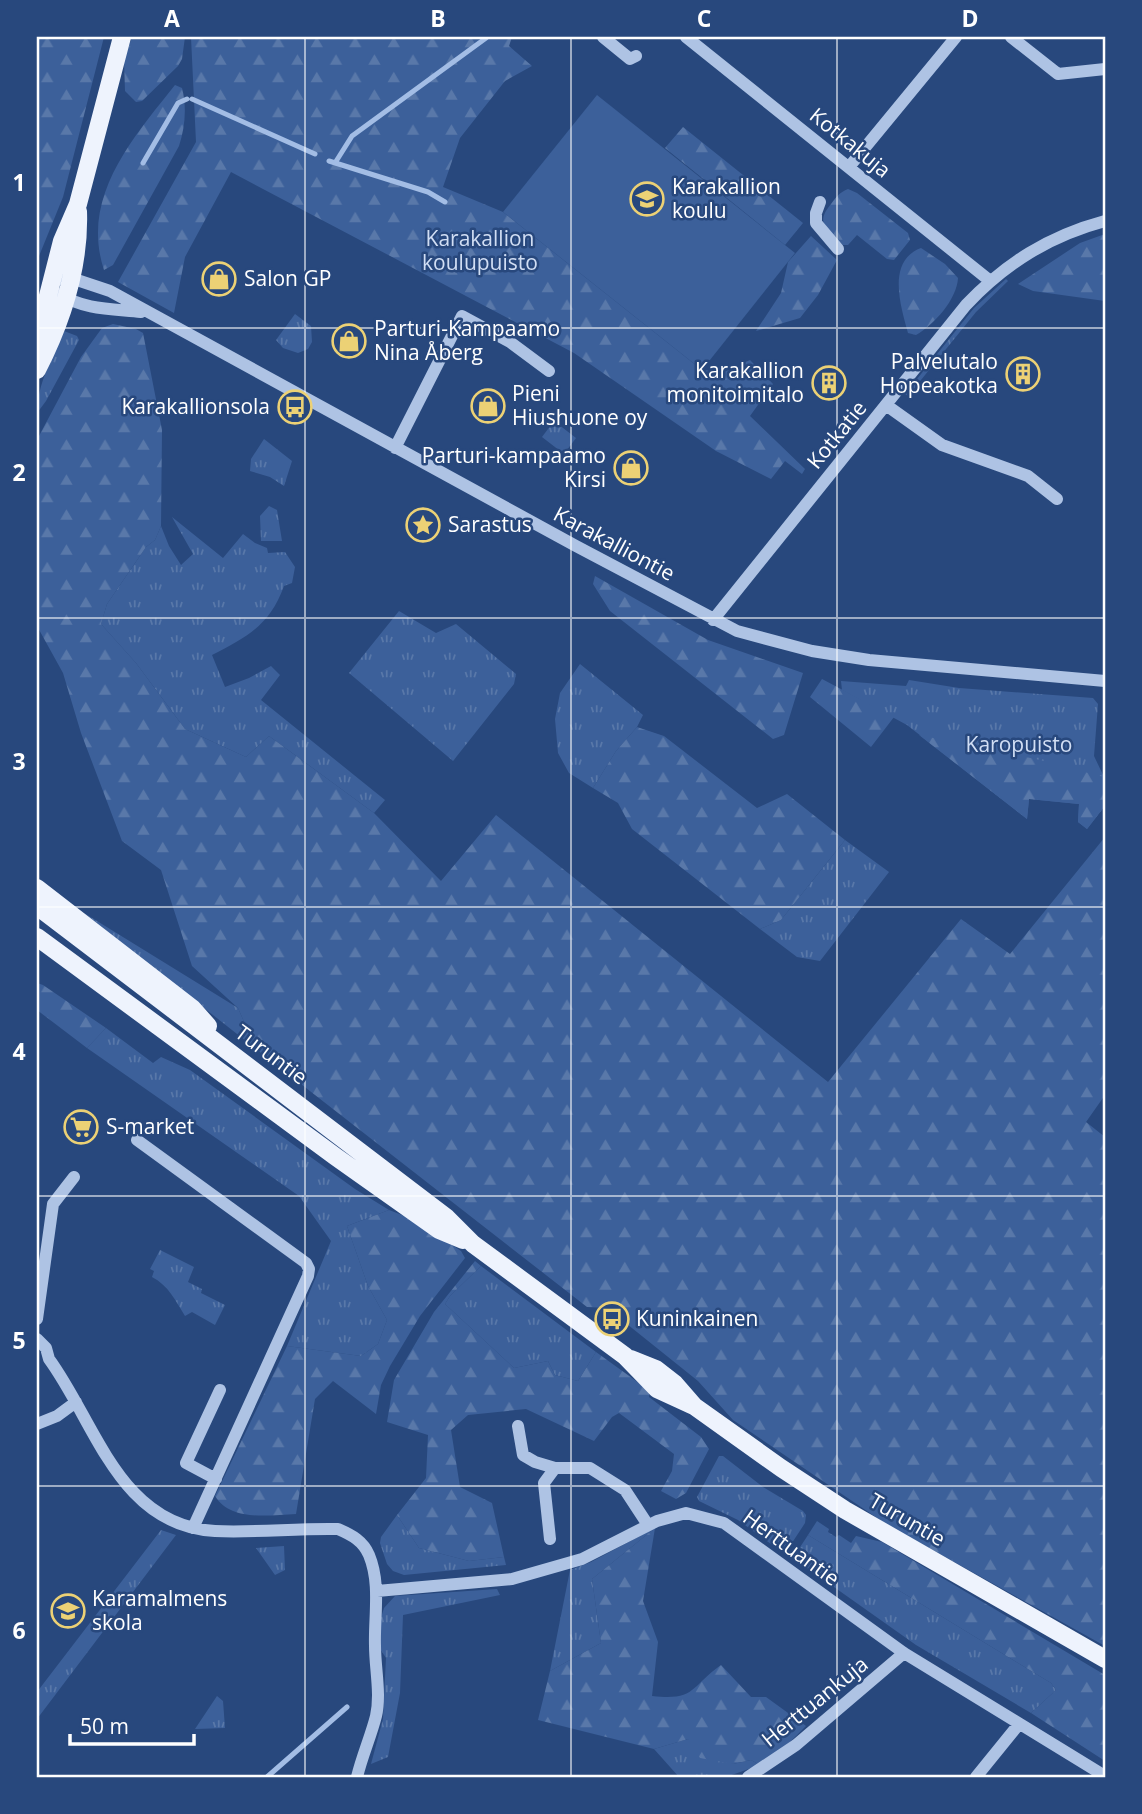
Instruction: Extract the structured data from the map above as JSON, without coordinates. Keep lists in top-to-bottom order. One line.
{"streets":{"main road":["Turuntie"],"street":["Kotkakuja","Kotkatie","Karakalliontie","Herttuantie","Herttuankuja"]},"crossings":[["Kotkakuja","Kotkatie"],["Kotkatie","Karakalliontie"],["Herttuantie","Herttuankuja"]],"parks":["Karakallion koulupuisto","Karopuisto"],"places":{"school or university":["Karakallion koulu","Karamalmens skola"],"shop":["Salon GP","Parturi-Kampaamo Nina Åberg","Pieni Hiushuone oy","Parturi-kampaamo Kirsi"],"building":["Palvelutalo Hopeakotka","Karakallion monitoimitalo"],"bus stop":["Karakallionsola","Kuninkainen"],"place":["Sarastus"],"supermarket":["S-market"]},"scale_bar":"50 m","grid":{"columns":["A","B","C","D"],"rows":["1","2","3","4","5","6"]}}
